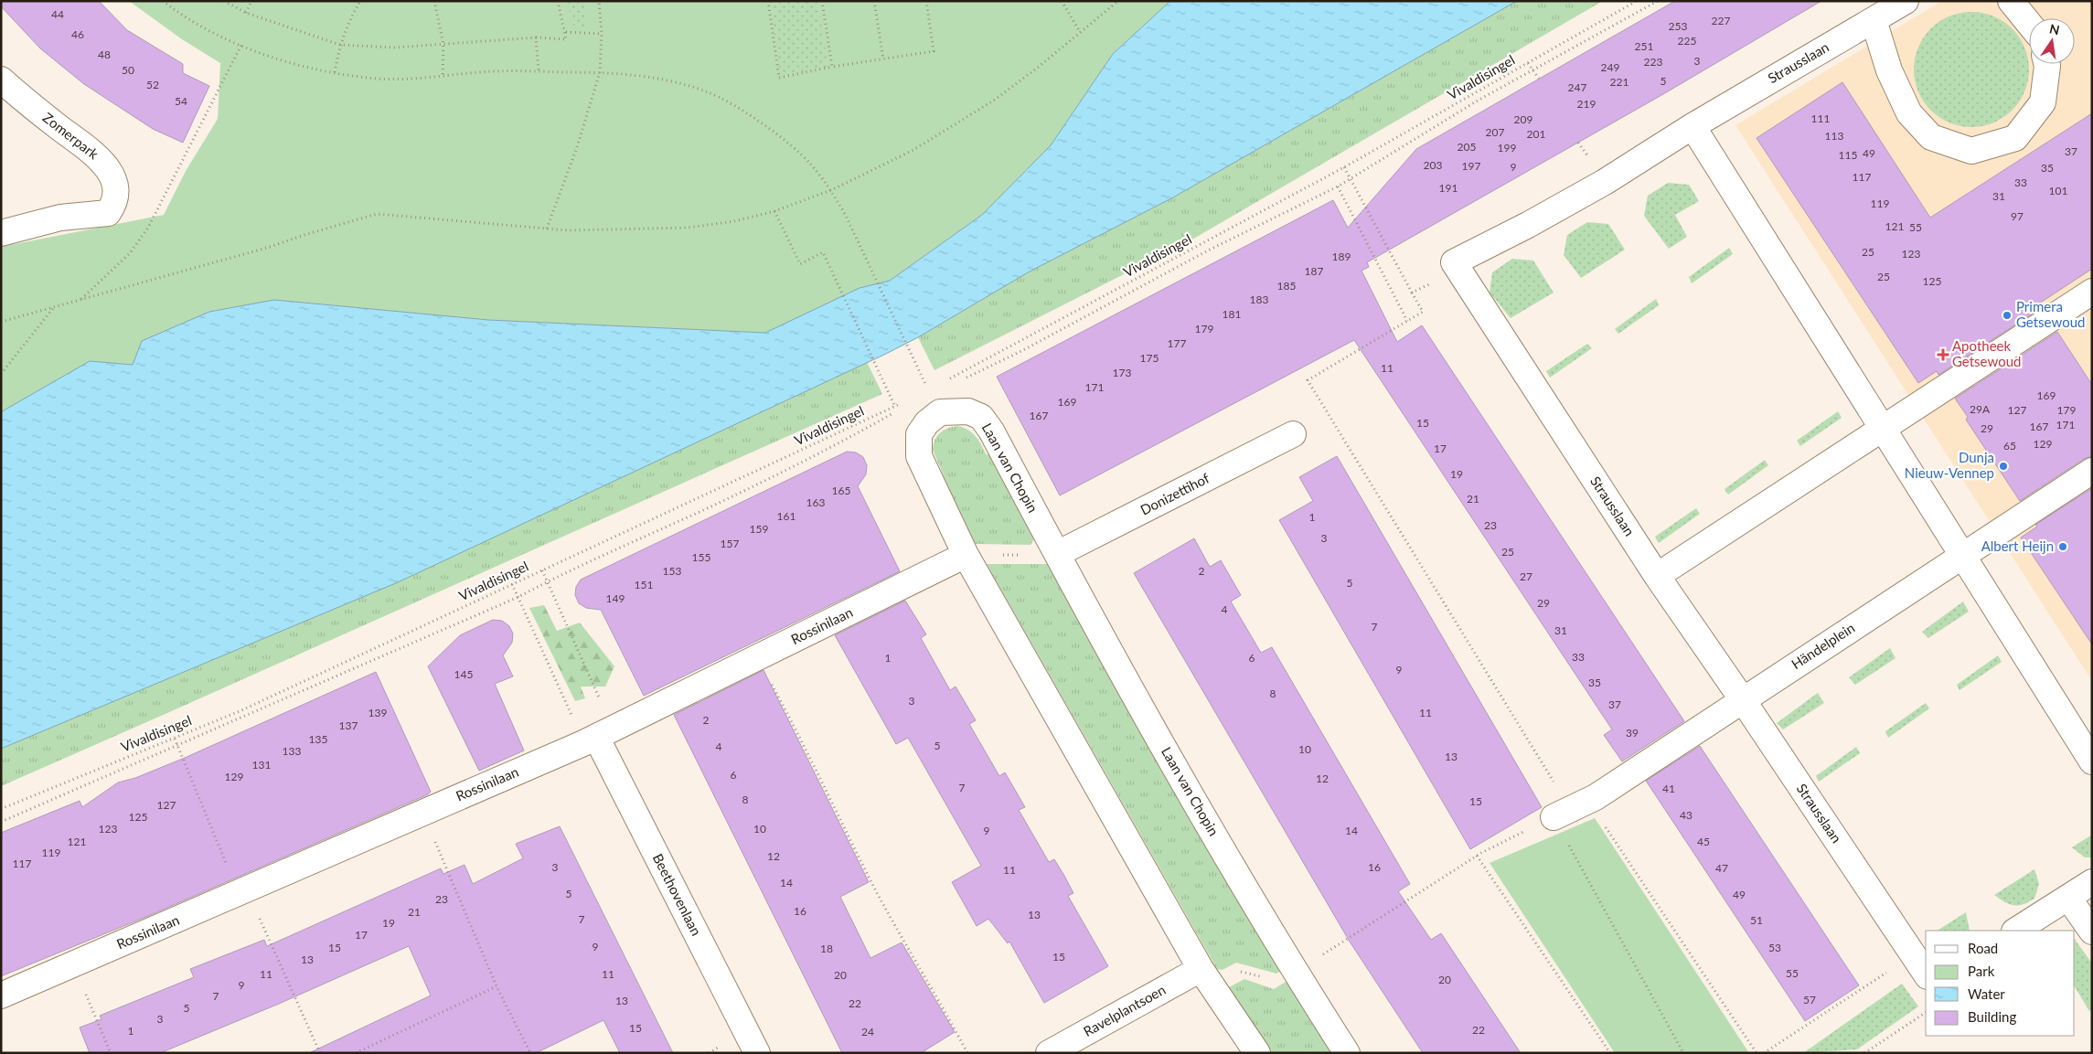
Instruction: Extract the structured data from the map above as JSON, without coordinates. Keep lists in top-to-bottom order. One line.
{"streets":{"street":["Strausslaan","Zomerpark","Laan van Chopin","Donizettihof","Rossinilaan","Händelplein","Beethovenlaan","Ravelplantsoen"],"path":["Vivaldisingel"]},"crossings":[["Strausslaan","Händelplein"],["Laan van Chopin","Donizettihof"],["Laan van Chopin","Rossinilaan"],["Laan van Chopin","Ravelplantsoen"],["Rossinilaan","Beethovenlaan"]],"places":{"other":["Primera Getsewoud","Dunja Nieuw-Vennep","Albert Heijn"],"health":["Apotheek Getsewoud"]},"house_numbers":["44","227","253","46","225","251","48","3","223","249","50","5","221","52","247","54","219","111","209","207","201","113","205","199","37","49","115","203","197","9","35","117","33","191","101","31","119","97","121","55","25","123","189","187","25","125","185","183","181","179","177","175","11","173","171","169","169","29A","127","179","167","15","171","167","29","129","65","17","19","165","21","163","161","1","23","159","3","157","25","155","153","2","27","5","151","149","29","4","7","31","33","1","6","9","145","35","8","3","37","139","11","2","137","39","135","5","4","10","133","13","131","6","129","12","7","41","8","15","127","43","125","123","10","9","14","121","45","119","12","117","3","16","47","11","14","5","49","23","16","21","13","7","51","19","17","9","15","53","18","15","13","55","11","11","20","20","9","7","57","13","22","5","3","15","22","1","24"],"legend":["Road","Park","Water","Building"],"north":"top"}
